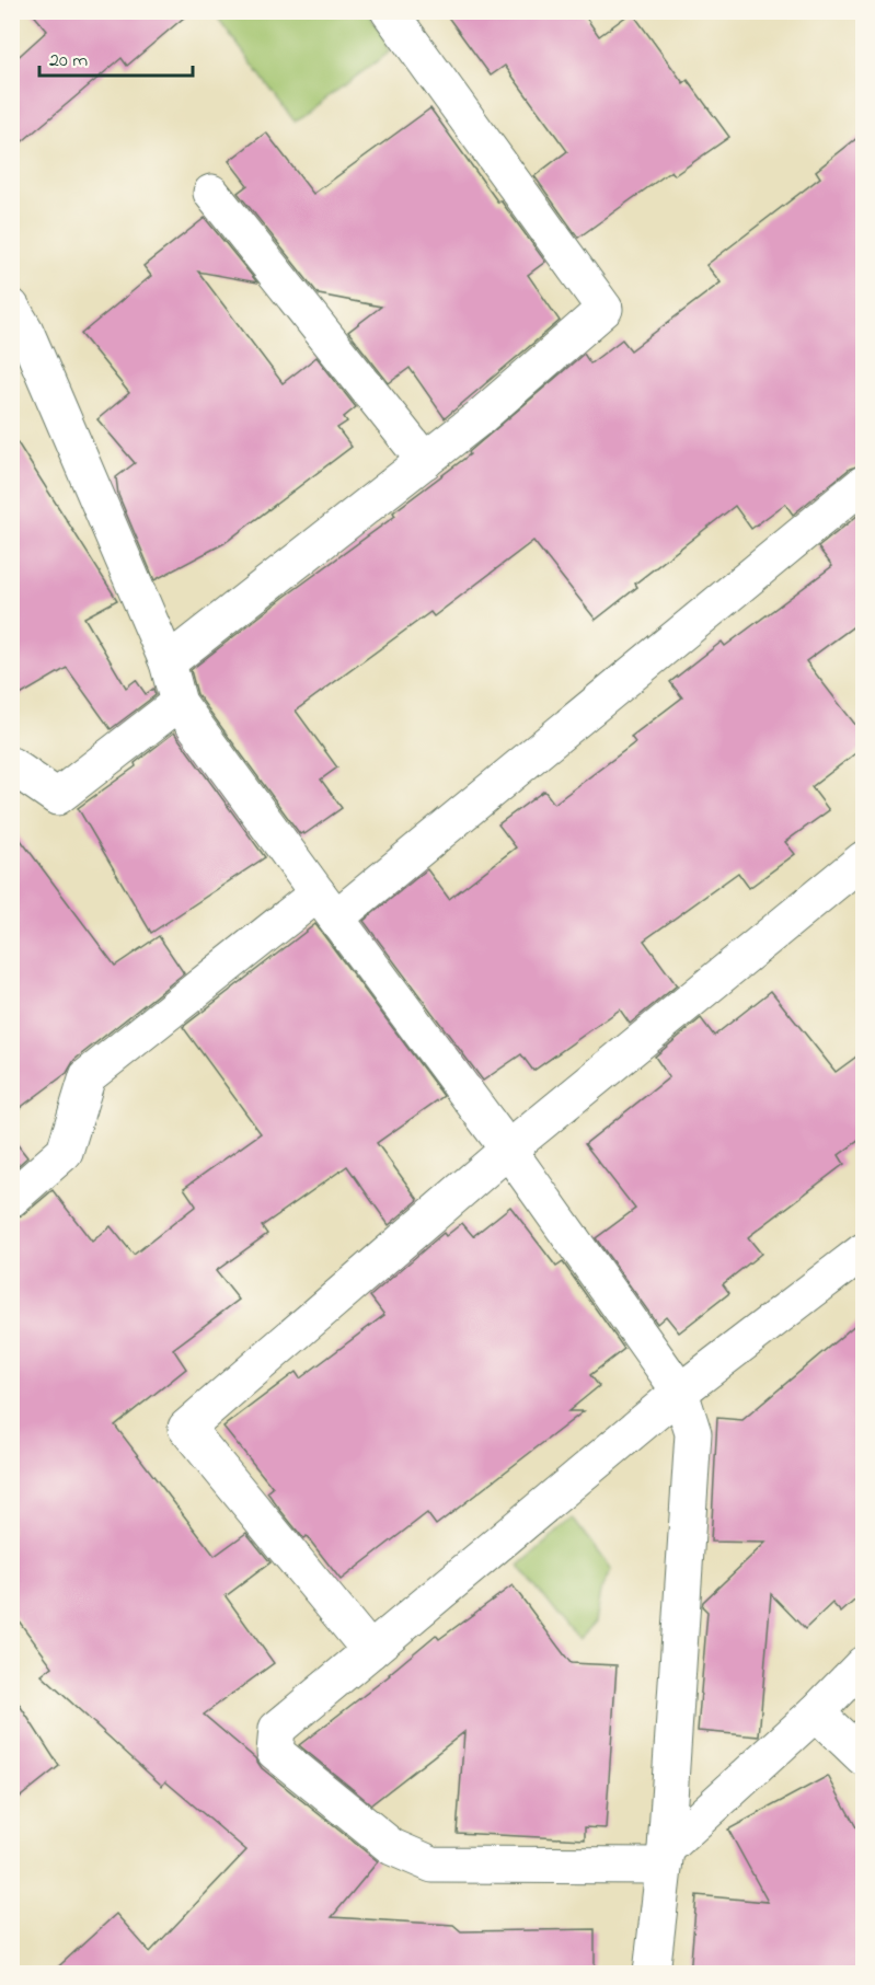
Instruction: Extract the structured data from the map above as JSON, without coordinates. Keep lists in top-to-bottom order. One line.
{"scale_bar":"20 m"}
